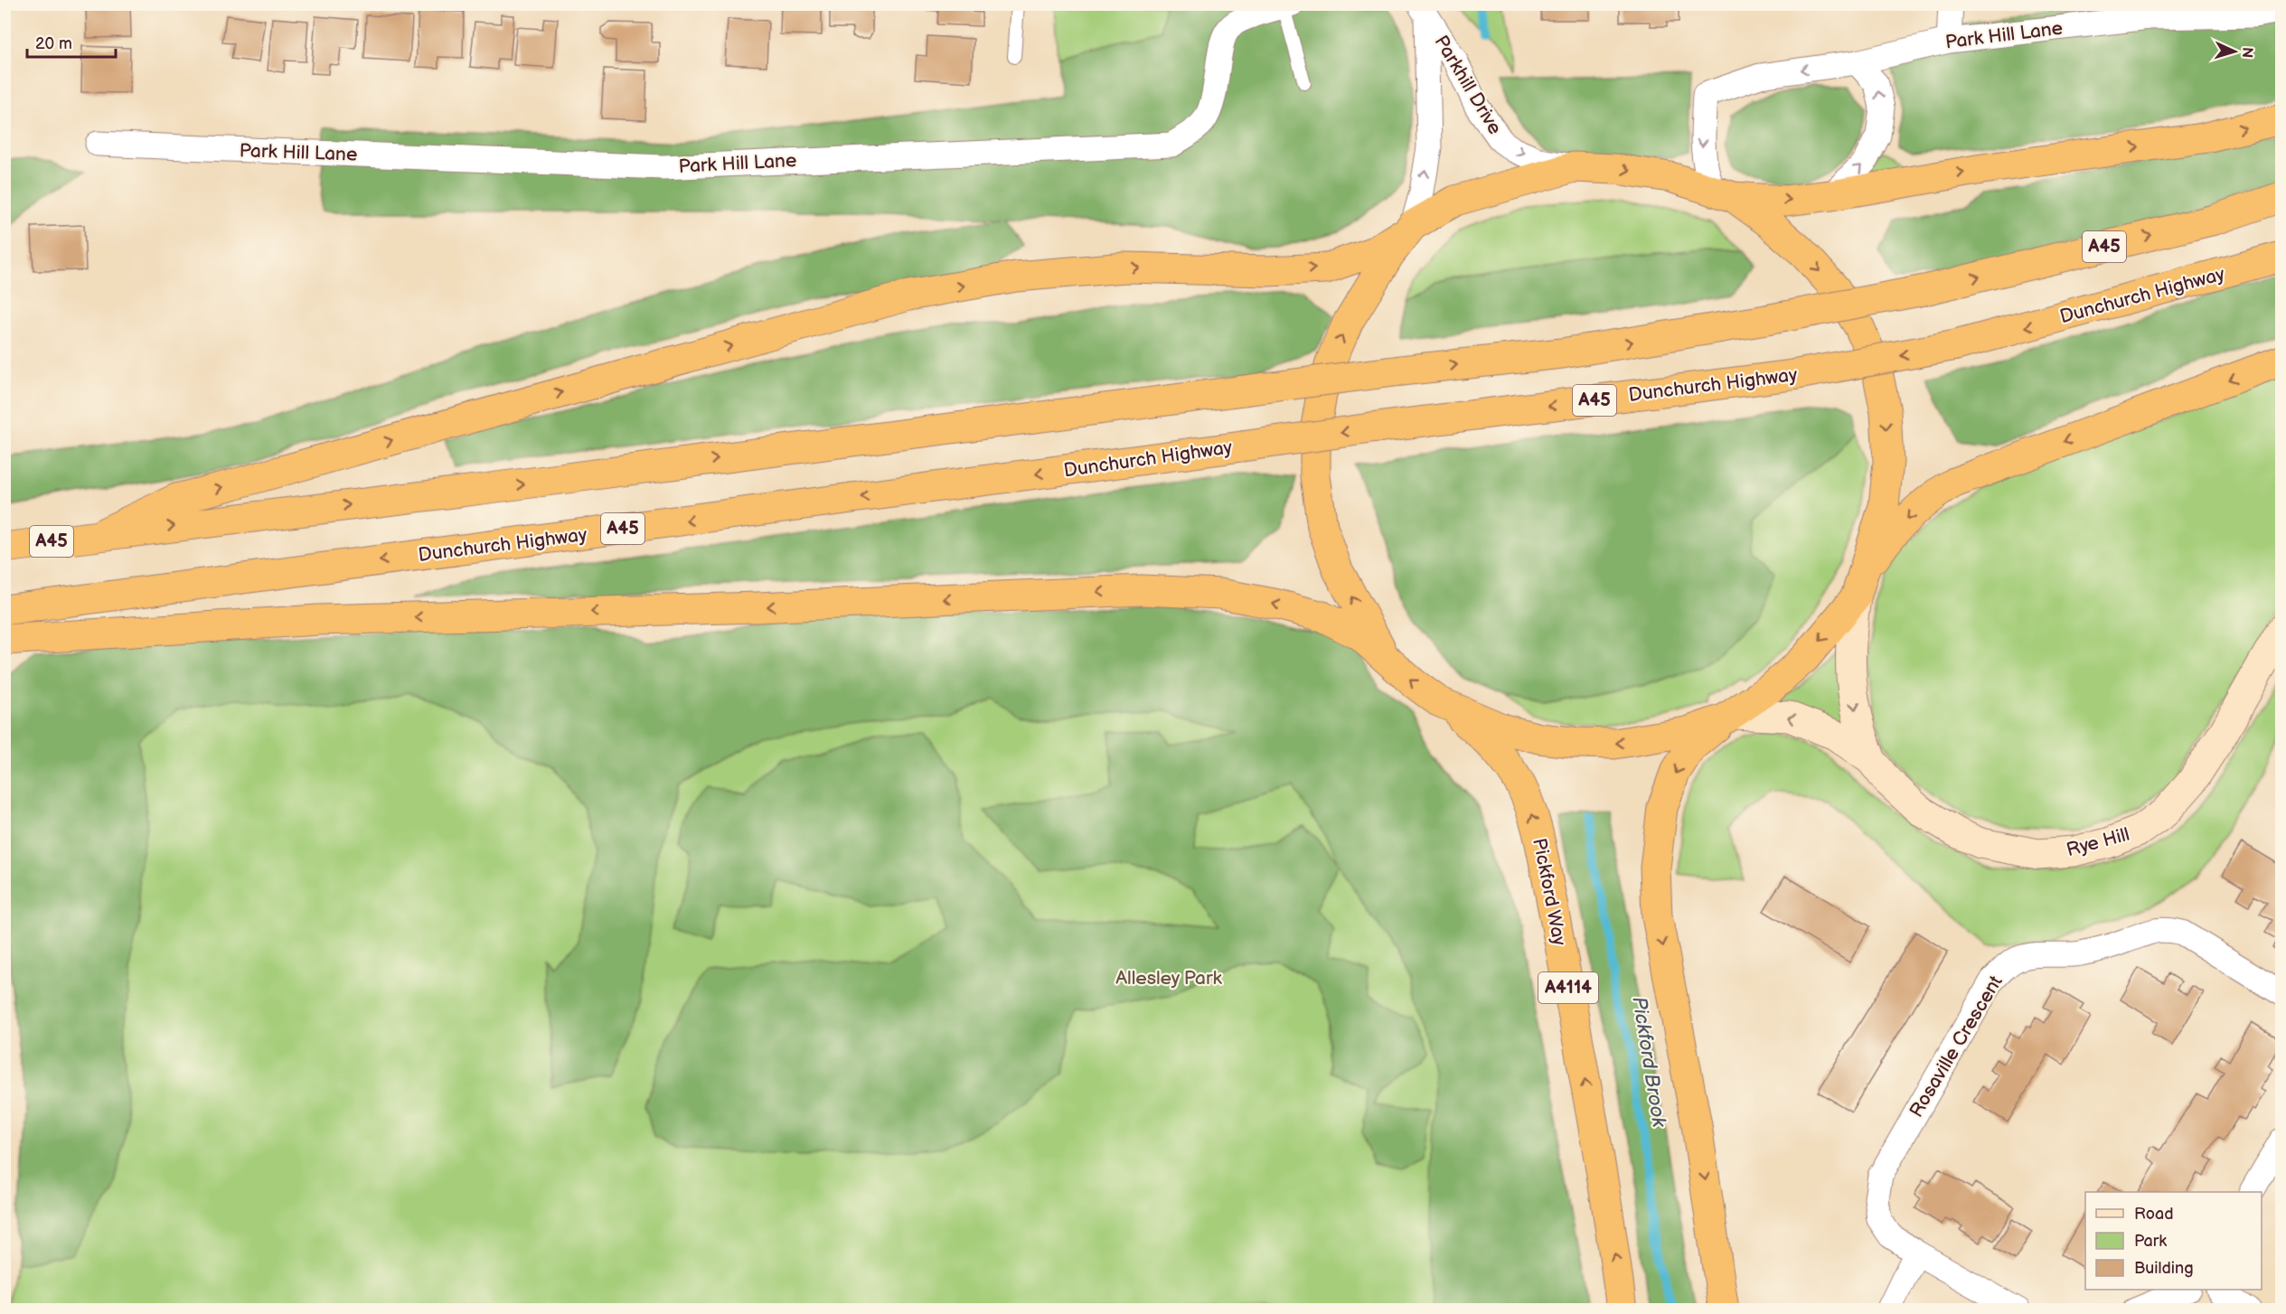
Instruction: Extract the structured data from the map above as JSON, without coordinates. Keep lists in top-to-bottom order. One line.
{"streets":{"highway":["A45","Dunchurch Highway","Pickford Way","A4114"],"street":["Park Hill Lane","Parkhill Drive","Rye Hill","Rosaville Crescent"]},"water":["Pickford Brook"],"parks":["Allesley Park"],"legend":["Road","Park","Building"],"scale_bar":"20 m","north":"right"}
